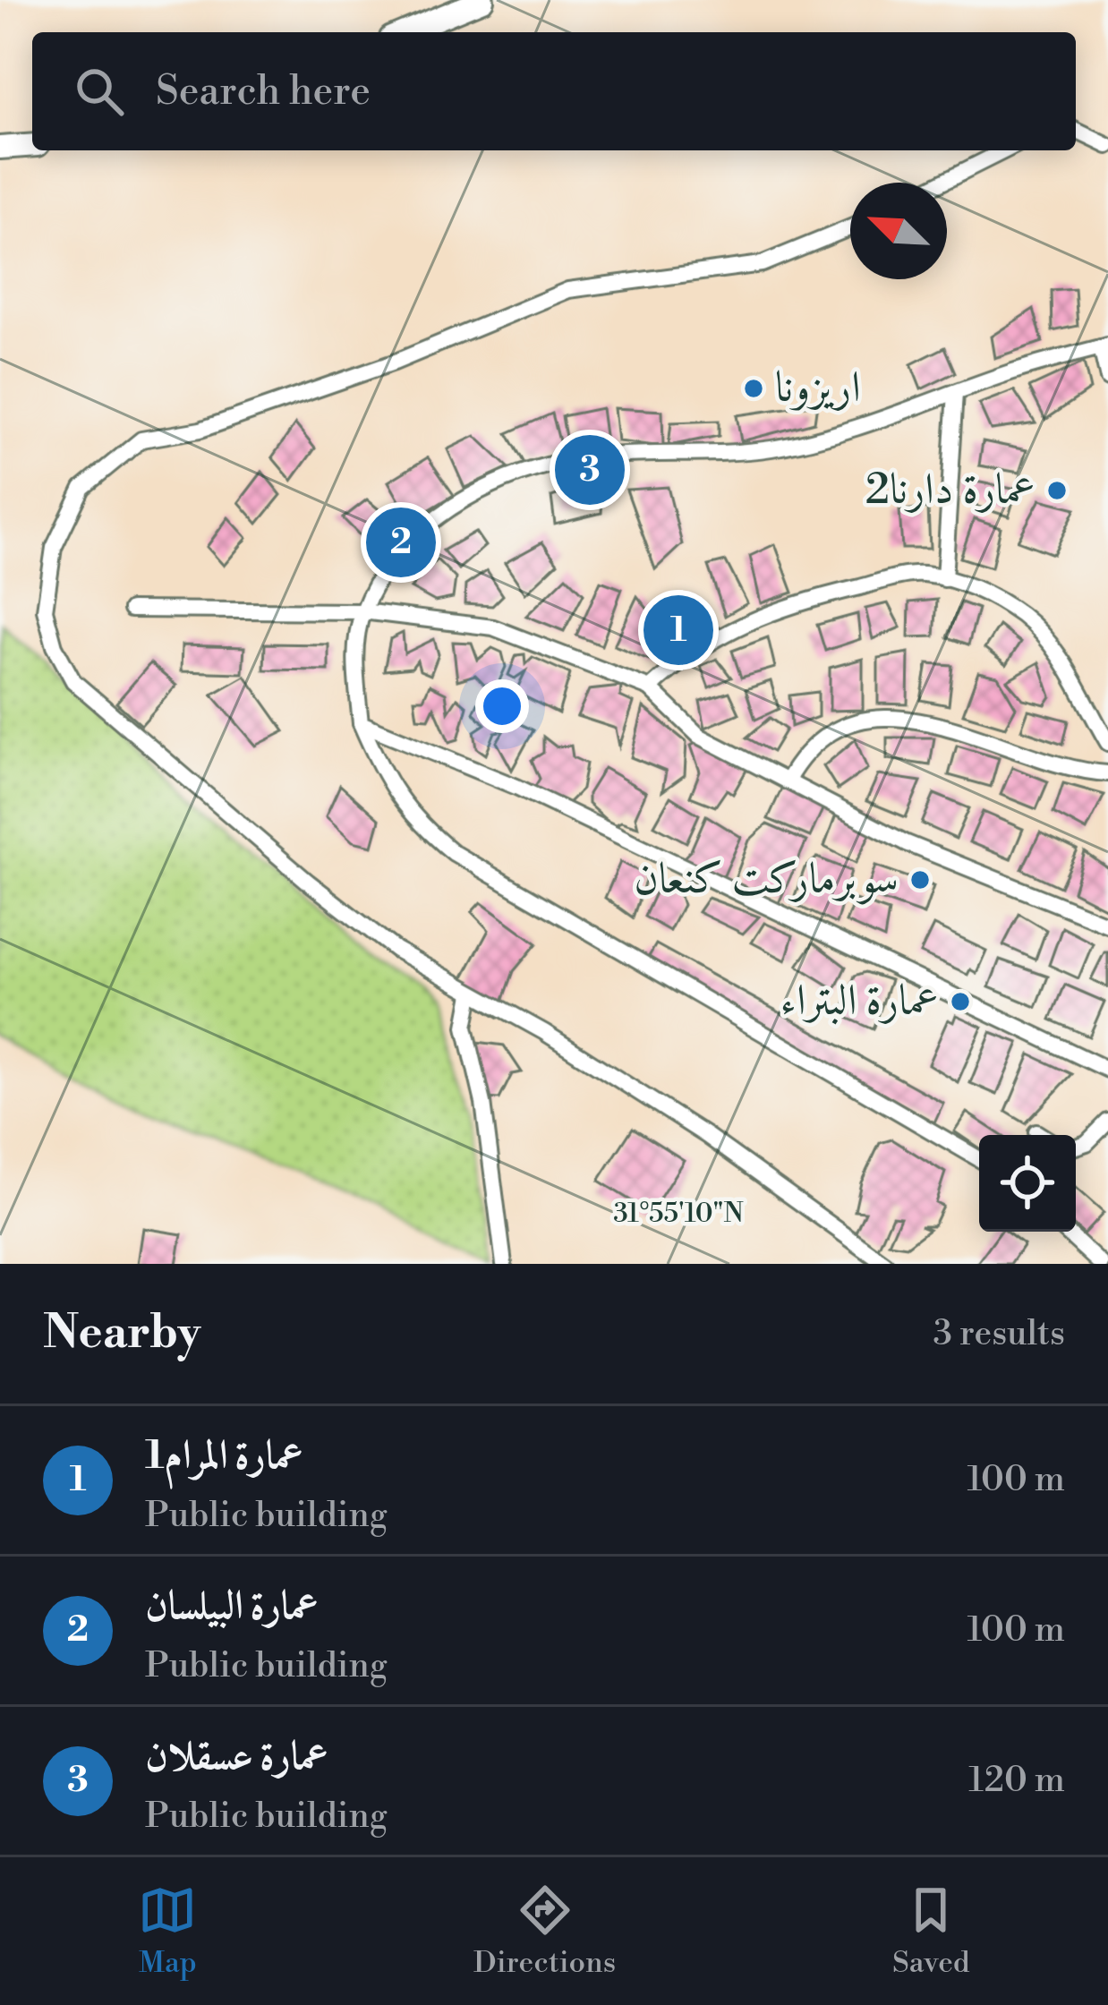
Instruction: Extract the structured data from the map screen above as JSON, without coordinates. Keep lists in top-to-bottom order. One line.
{"places":["اريزونا","عمارة دارنا2","سوبرماركت كنعان","عمارة البتراء"],"north":"top left","page":{"search":"Search here","pins":["3","2","1"],"heading":["Nearby","3 results"],"list":[{"mark":"1","name":"عمارة المرام1","note":"Public building","value":"100 m"},{"mark":"2","name":"عمارة البيلسان","note":"Public building","value":"100 m"},{"mark":"3","name":"عمارة عسقلان","note":"Public building","value":"120 m"}],"nav":["Map","Directions","Saved"]},"coordinates":["31°55'10\"N"]}
